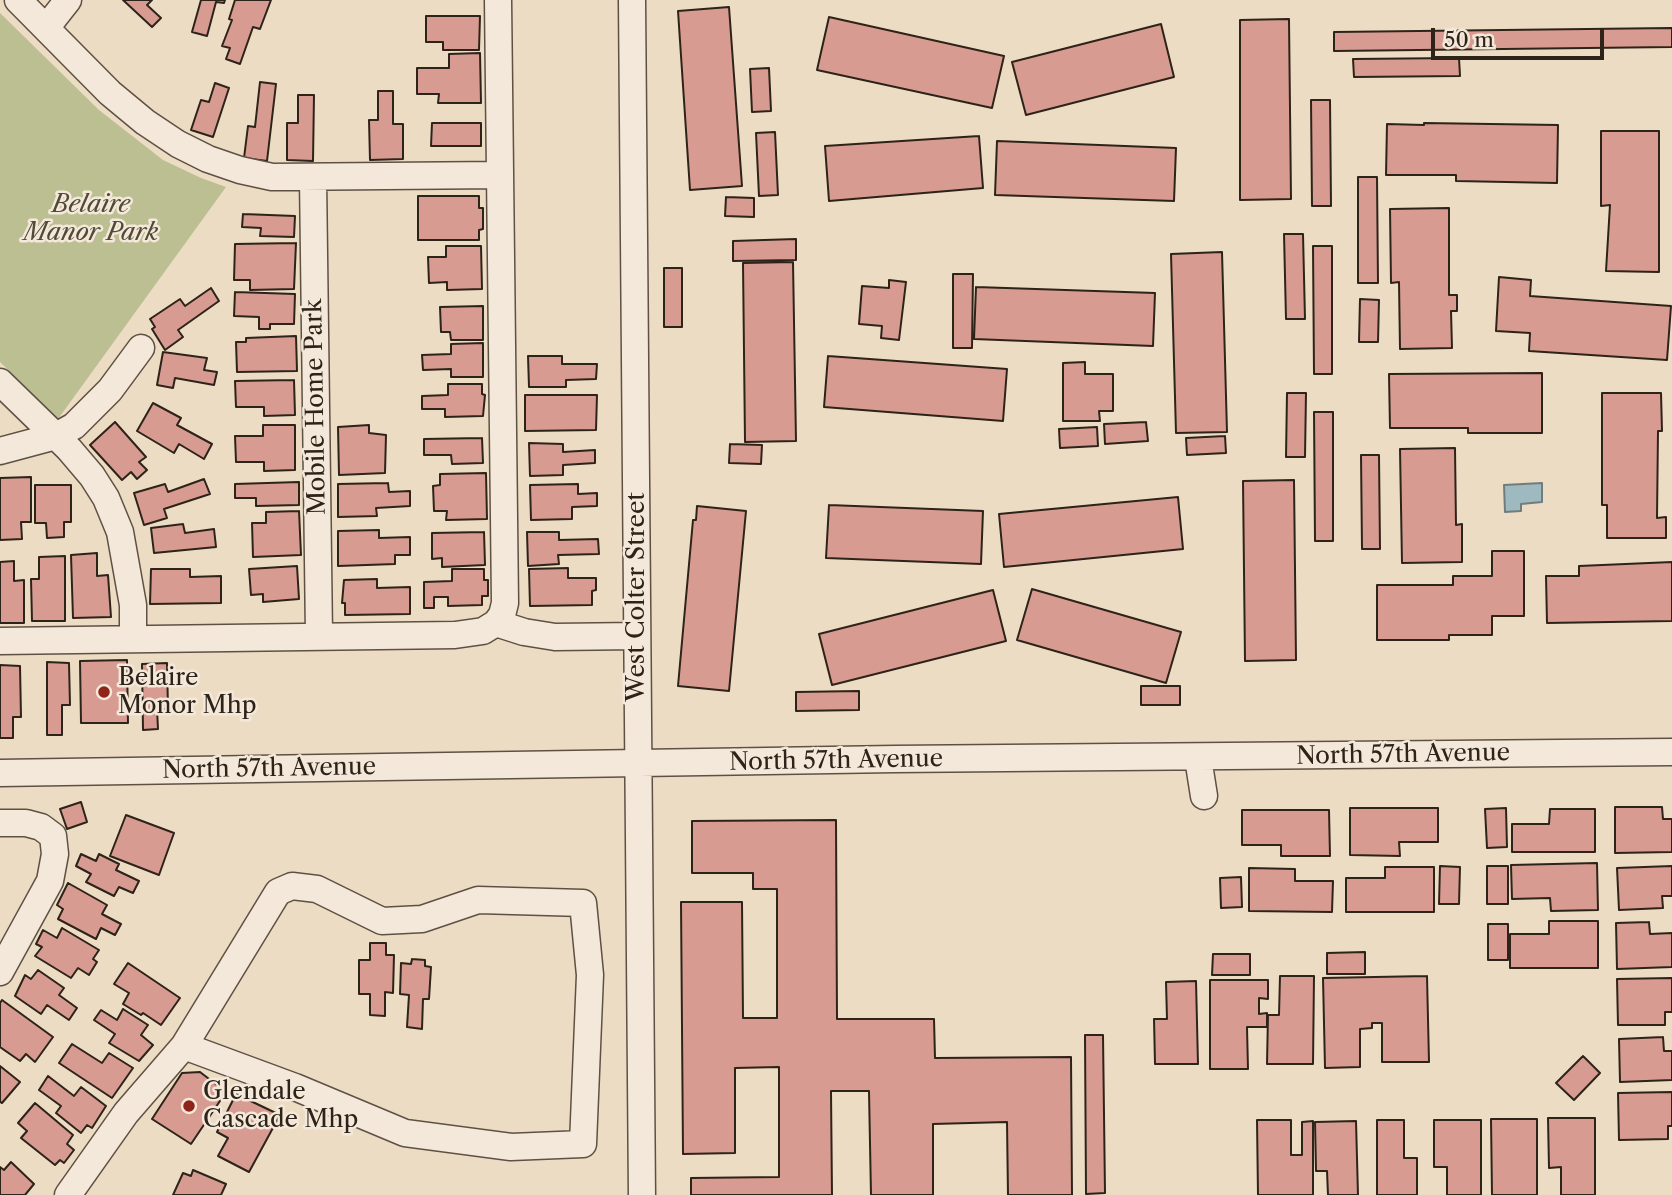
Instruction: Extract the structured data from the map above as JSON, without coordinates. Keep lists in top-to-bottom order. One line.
{"streets":{"street":["Mobile Home Park","West Colter Street","North 57th Avenue"]},"crossings":[["West Colter Street","North 57th Avenue"]],"parks":["Belaire Manor Park"],"places":["Belaire Monor Mhp","Glendale Cascade Mhp"],"scale_bar":"50 m"}
